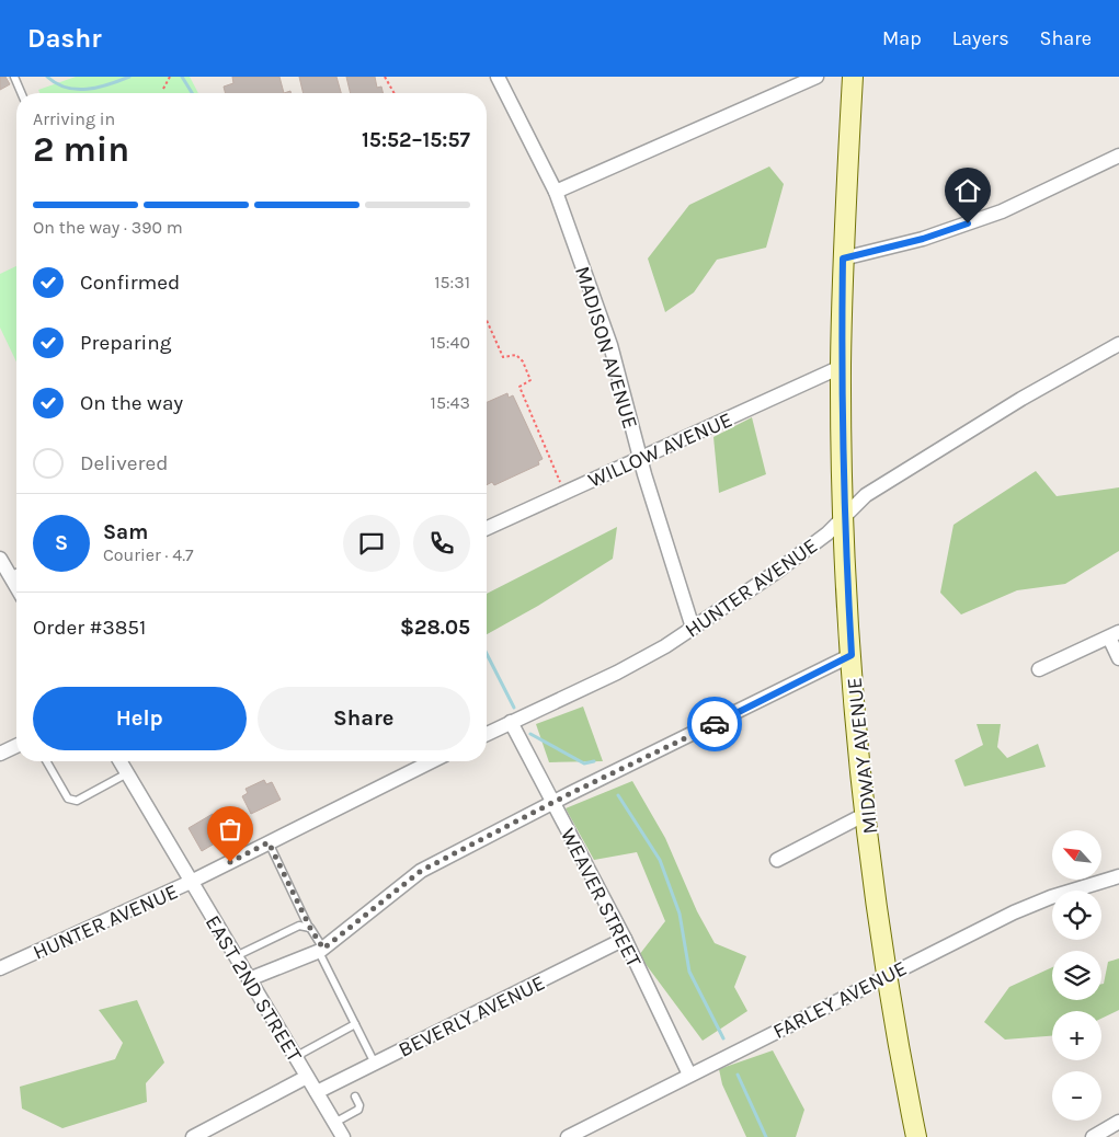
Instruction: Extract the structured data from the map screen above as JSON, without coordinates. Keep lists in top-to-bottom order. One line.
{"streets":{"street":["MADISON AVENUE","WILLOW AVENUE","HUNTER AVENUE","MIDWAY AVENUE","WEAVER STREET","EAST 2ND STREET","FARLEY AVENUE","BEVERLY AVENUE"]},"crossings":[["MADISON AVENUE","WILLOW AVENUE"],["MADISON AVENUE","HUNTER AVENUE"],["WILLOW AVENUE","MIDWAY AVENUE"],["HUNTER AVENUE","MIDWAY AVENUE"],["HUNTER AVENUE","WEAVER STREET"],["HUNTER AVENUE","EAST 2ND STREET"],["MIDWAY AVENUE","FARLEY AVENUE"],["WEAVER STREET","FARLEY AVENUE"],["WEAVER STREET","BEVERLY AVENUE"],["EAST 2ND STREET","BEVERLY AVENUE"]],"north":"top left","page":{"header":"Dashr","nav":["Map","Layers","Share"],"heading":["2 min","Arriving in","15:52–15:57"],"panel":["Sam","Courier · 4.7","Order #3851","$28.05"],"bar":"On the way · 390 m","list":[["Confirmed","15:31"],["Preparing","15:40"],["On the way","15:43"],"Delivered"],"round":"S","buttons":["Help","Share"],"map_buttons":["+","−"]}}
